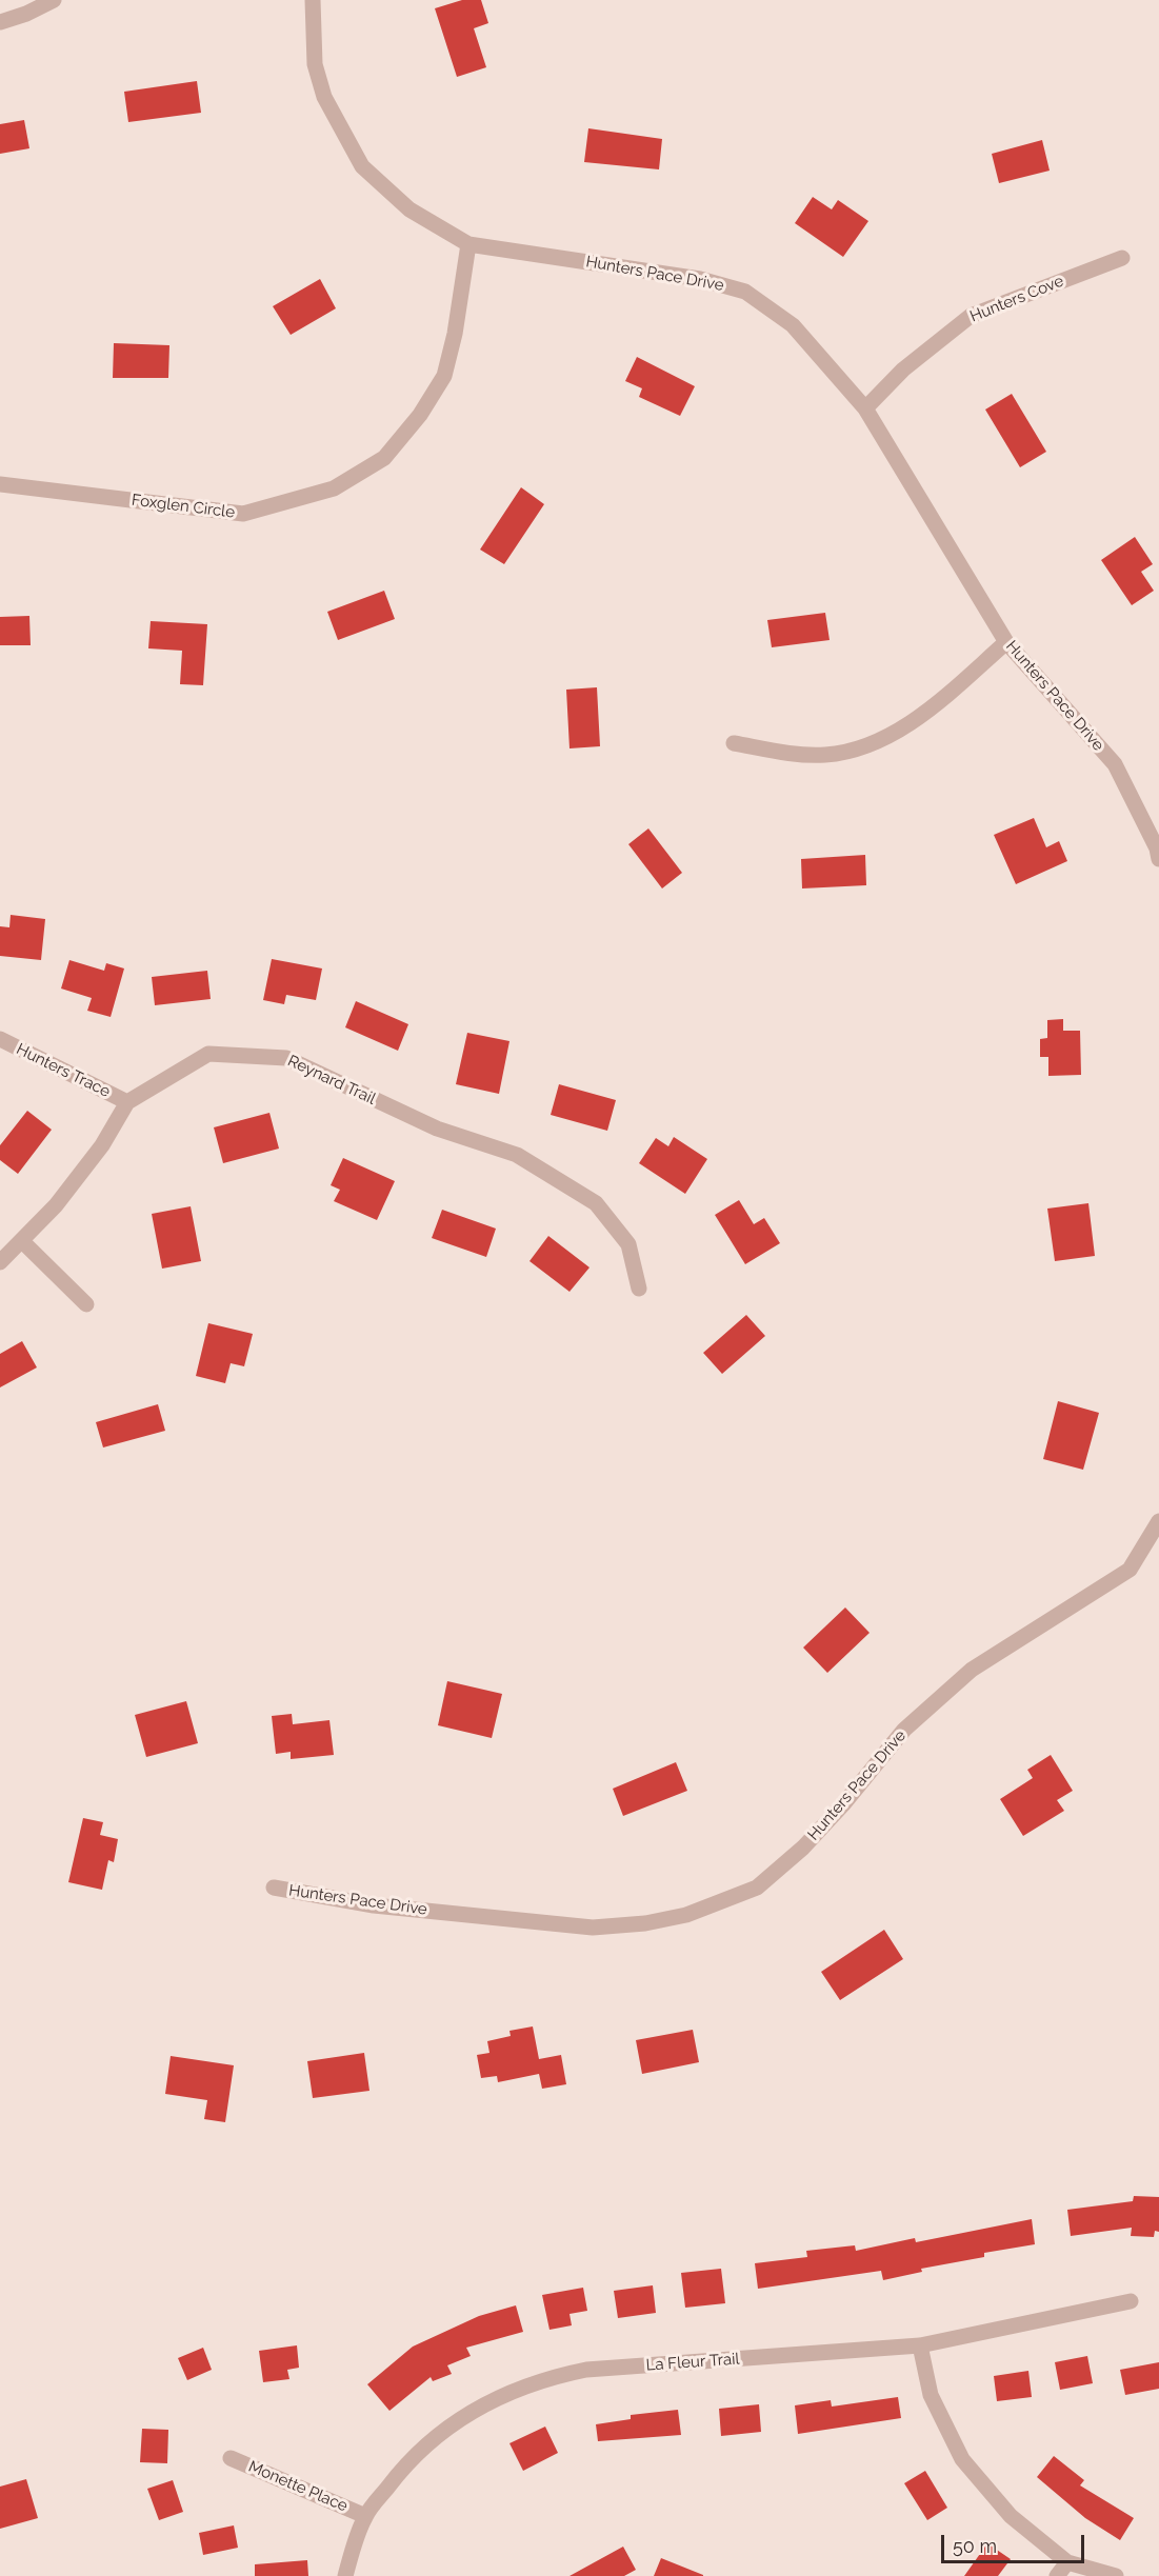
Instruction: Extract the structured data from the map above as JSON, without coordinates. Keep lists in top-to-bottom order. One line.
{"streets":{"street":["Hunters Pace Drive","Hunters Cove","Foxglen Circle","Hunters Trace","Reynard Trail","La Fleur Trail","Monette Place"]},"crossings":[["Hunters Pace Drive","Hunters Cove"],["Hunters Pace Drive","Foxglen Circle"],["Hunters Trace","Reynard Trail"],["La Fleur Trail","Monette Place"]],"scale_bar":"50 m"}
